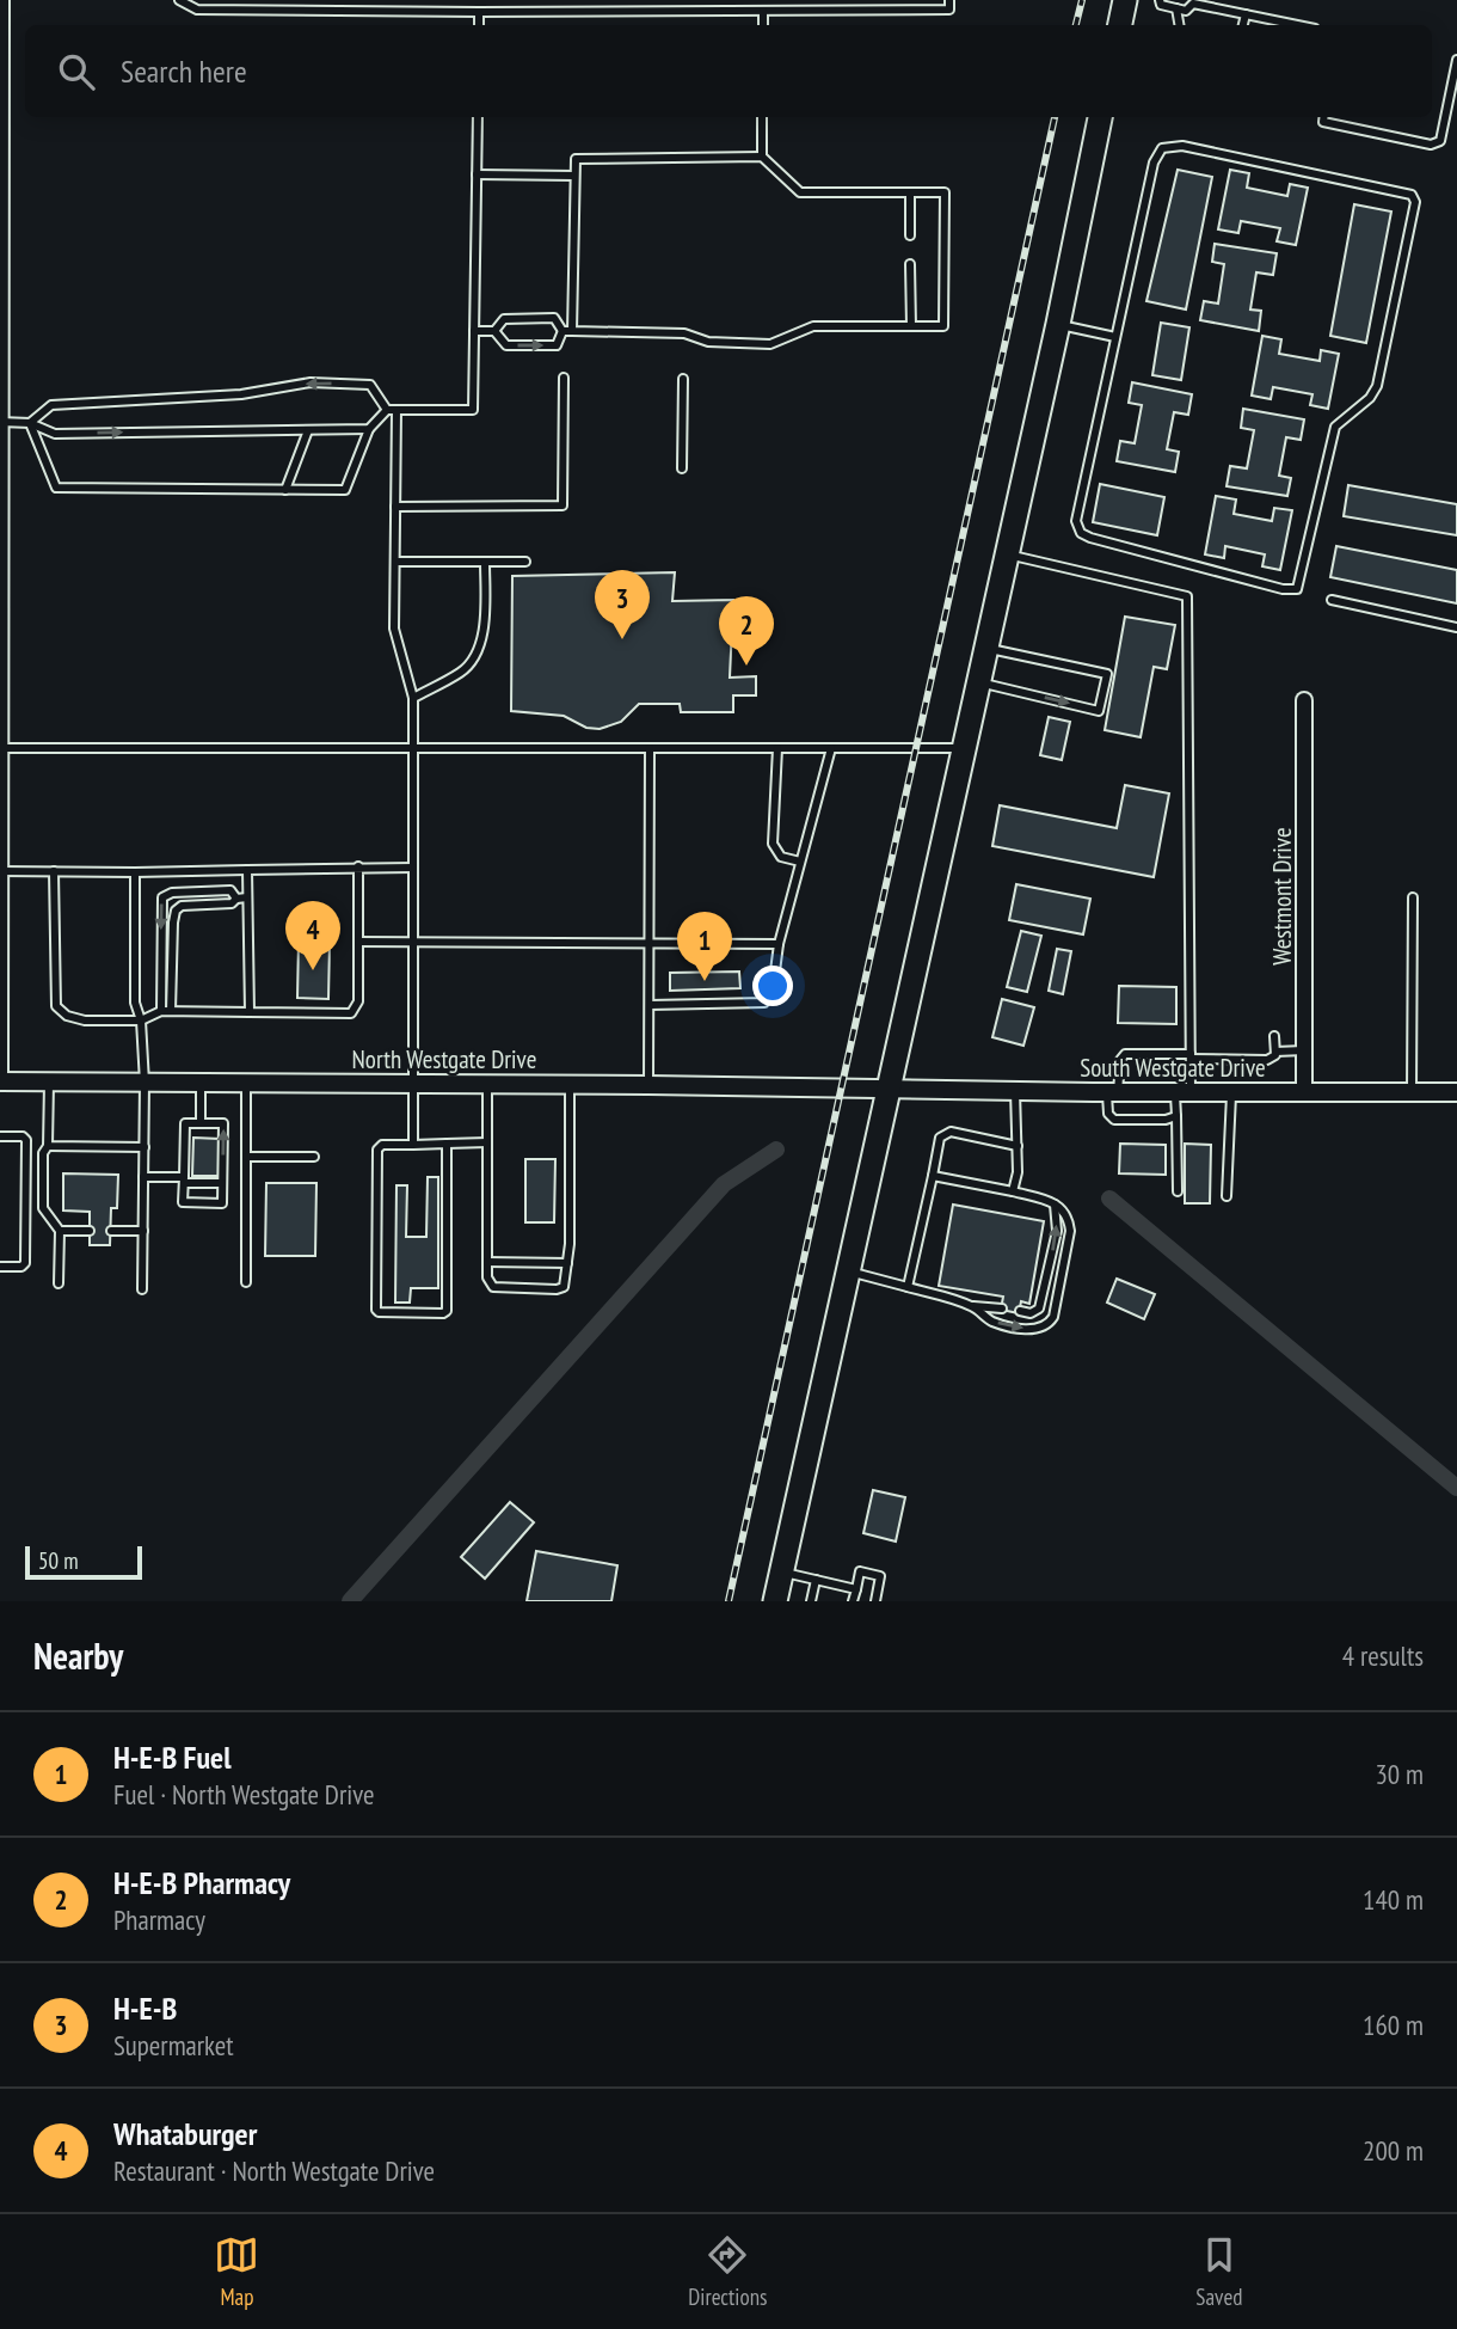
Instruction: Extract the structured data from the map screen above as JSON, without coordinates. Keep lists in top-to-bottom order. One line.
{"streets":{"street":["Westmont Drive","North Westgate Drive","South Westgate Drive"]},"crossings":[["Westmont Drive","South Westgate Drive"],["North Westgate Drive","South Westgate Drive"]],"scale_bar":"50 m","page":{"search":"Search here","pins":["3","2","4","1"],"scale":"50 m","heading":["Nearby","4 results"],"list":[{"mark":"1","name":"H-E-B Fuel","note":"Fuel · North Westgate Drive","value":"30 m"},{"mark":"2","name":"H-E-B Pharmacy","note":"Pharmacy","value":"140 m"},{"mark":"3","name":"H-E-B","note":"Supermarket","value":"160 m"},{"mark":"4","name":"Whataburger","note":"Restaurant · North Westgate Drive","value":"200 m"}],"nav":["Map","Directions","Saved"]}}
